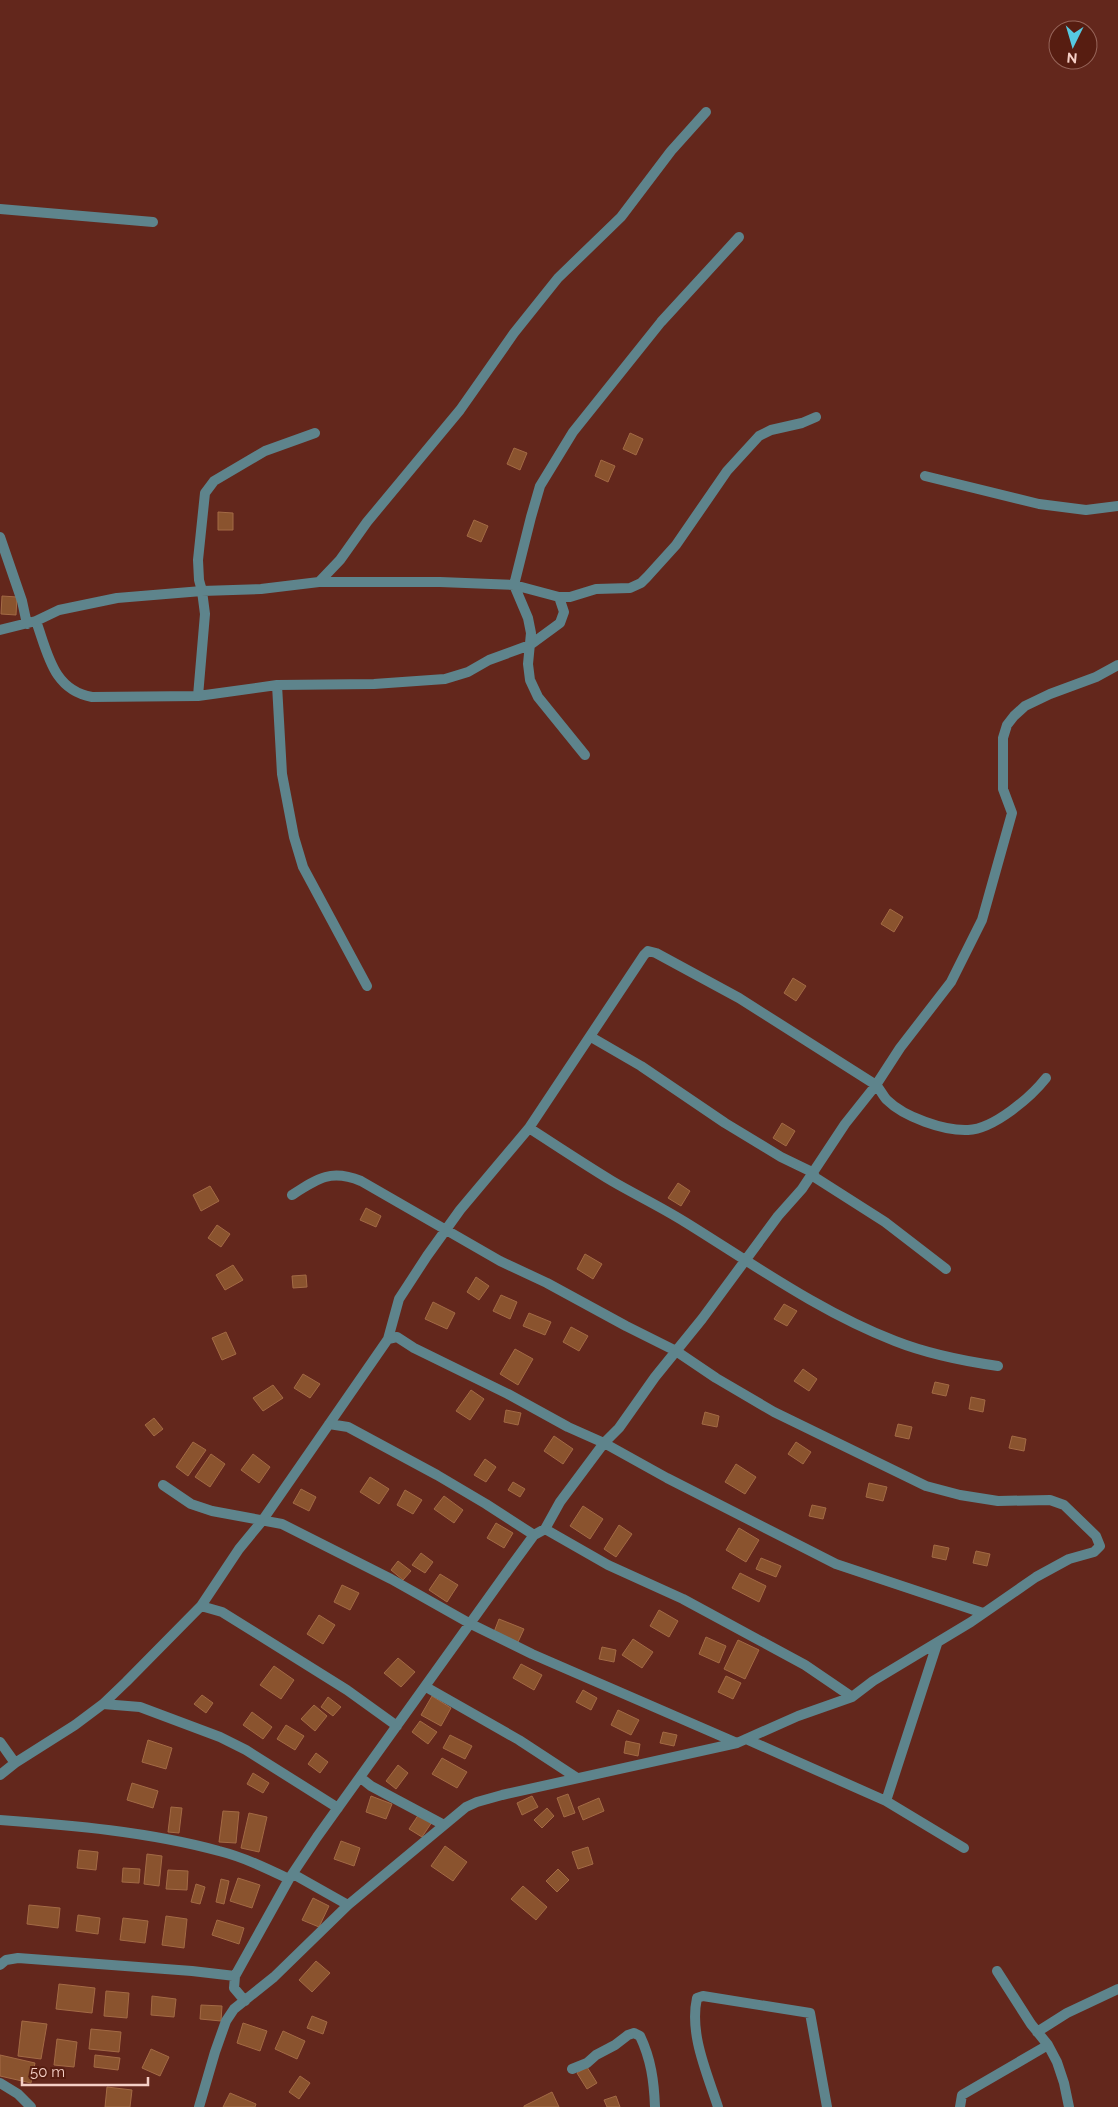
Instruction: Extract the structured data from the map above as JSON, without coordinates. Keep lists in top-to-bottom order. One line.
{"scale_bar":"50 m","north":"bottom"}
